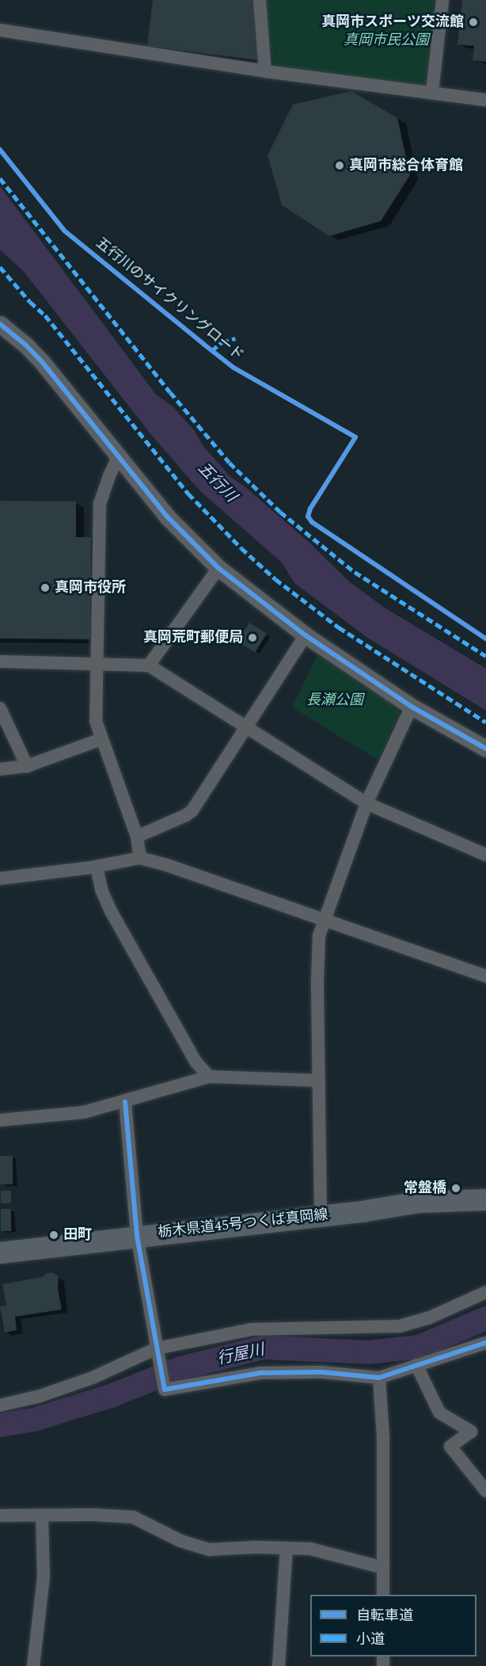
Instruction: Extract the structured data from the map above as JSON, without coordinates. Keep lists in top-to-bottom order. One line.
{"streets":{"main road":["栃木県道45号つくば真岡線"],"cycle path":["五行川のサイクリングロード"]},"water":["五行川","行屋川"],"parks":["真岡市民公園","長瀬公園"],"places":["真岡市スポーツ交流館","真岡市総合体育館","真岡市役所","真岡荒町郵便局","常盤橋","田町"],"legend":["自転車道","小道"]}
